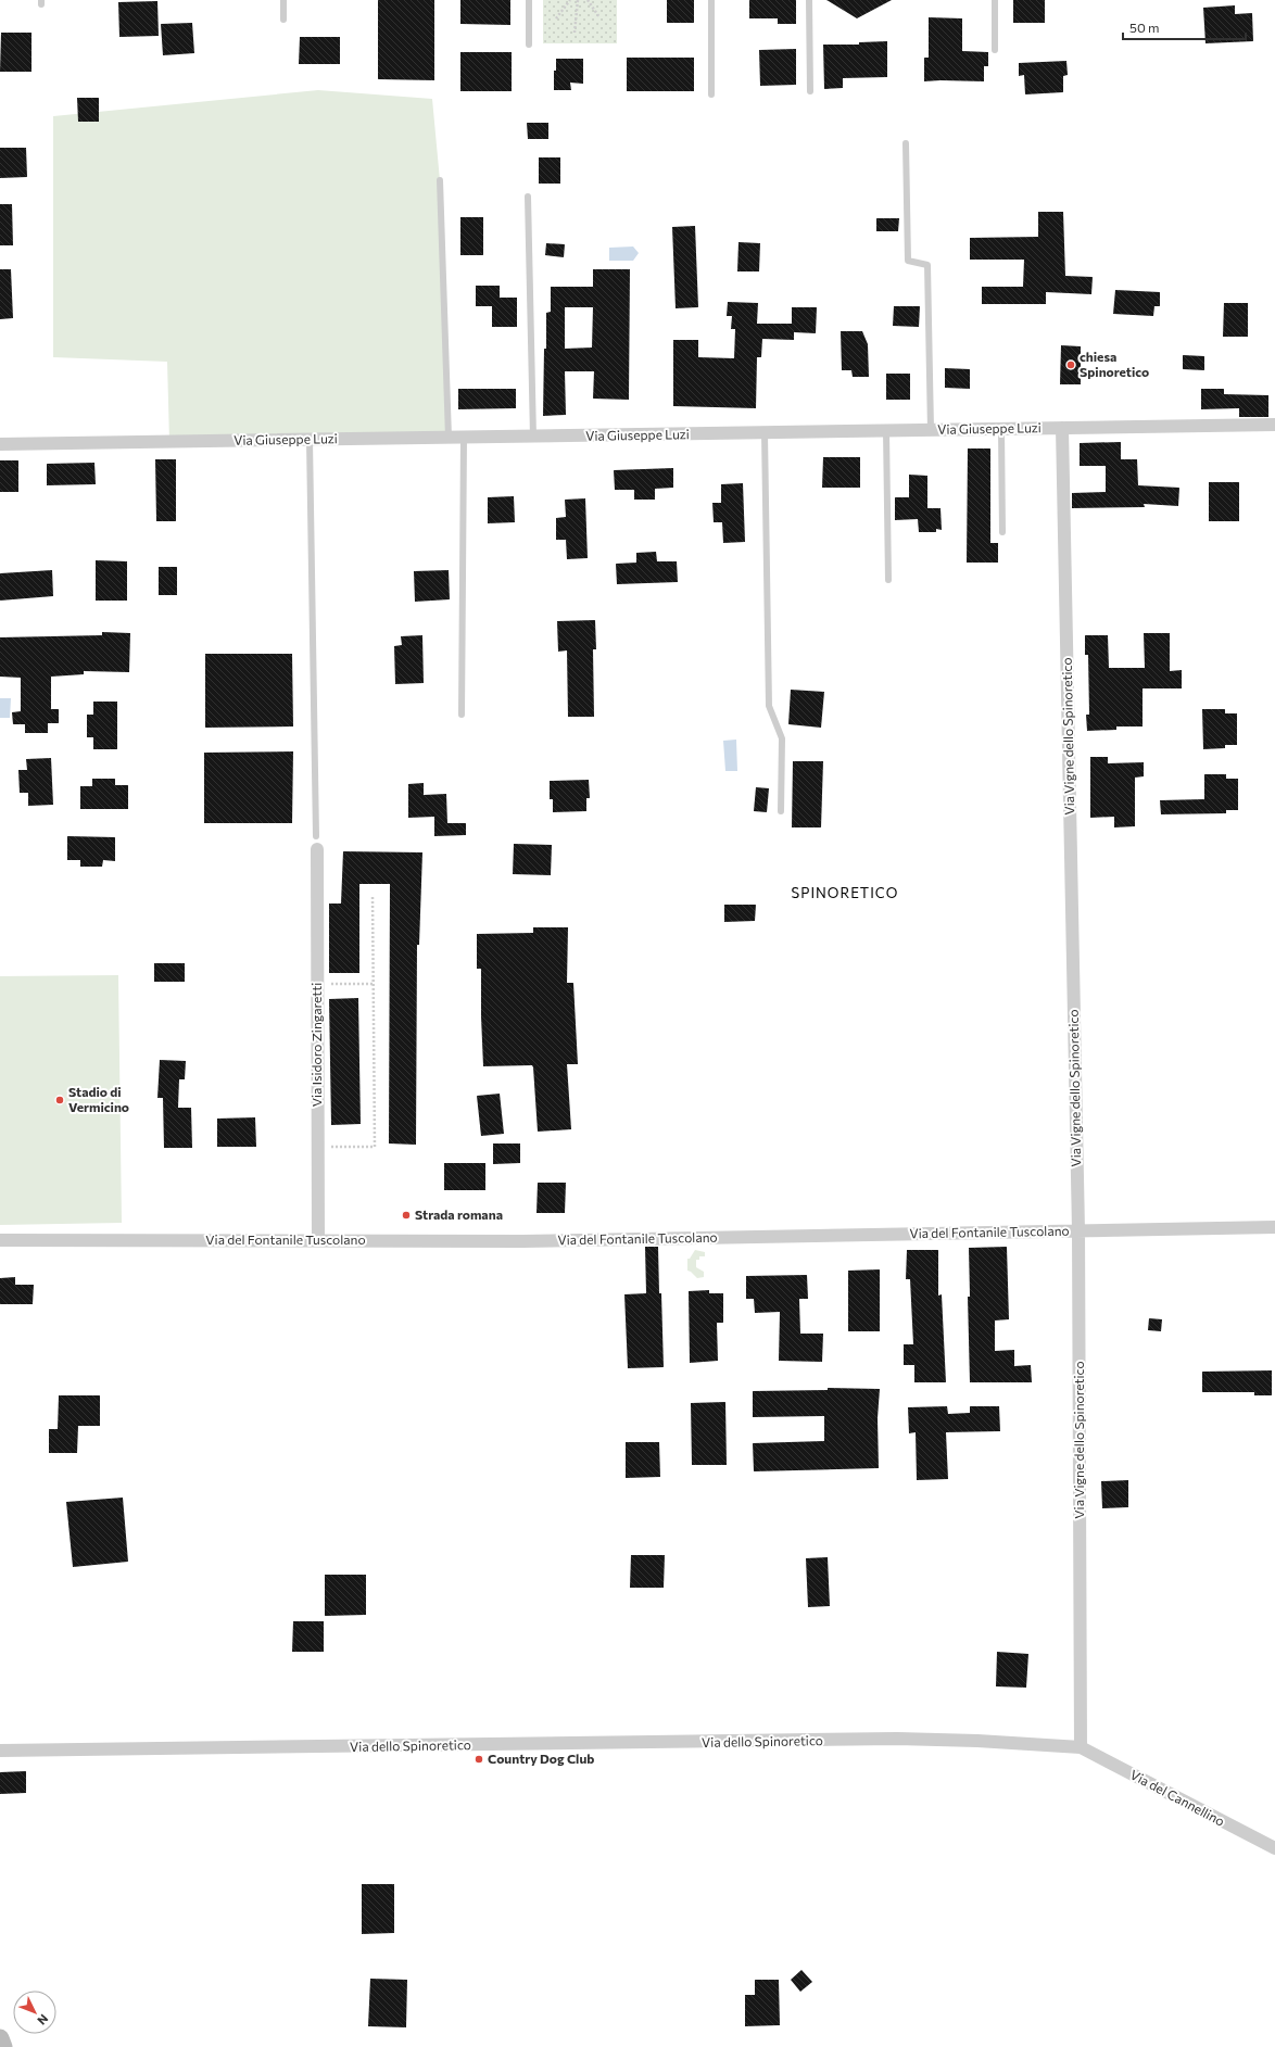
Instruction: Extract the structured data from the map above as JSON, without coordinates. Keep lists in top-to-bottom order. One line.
{"streets":{"street":["Via Giuseppe Luzi","Via Vigne dello Spinoretico","Via Isidoro Zingaretti","Via del Fontanile Tuscolano","Via dello Spinoretico","Via del Cannellino"]},"crossings":[["Via Giuseppe Luzi","Via Vigne dello Spinoretico"],["Via Vigne dello Spinoretico","Via del Fontanile Tuscolano"],["Via Vigne dello Spinoretico","Via dello Spinoretico"],["Via Vigne dello Spinoretico","Via del Cannellino"],["Via Isidoro Zingaretti","Via del Fontanile Tuscolano"],["Via dello Spinoretico","Via del Cannellino"]],"districts":["SPINORETICO"],"places":["chiesa Spinoretico","Stadio di Vermicino","Strada romana","Country Dog Club"],"scale_bar":"50 m","north":"bottom right"}
